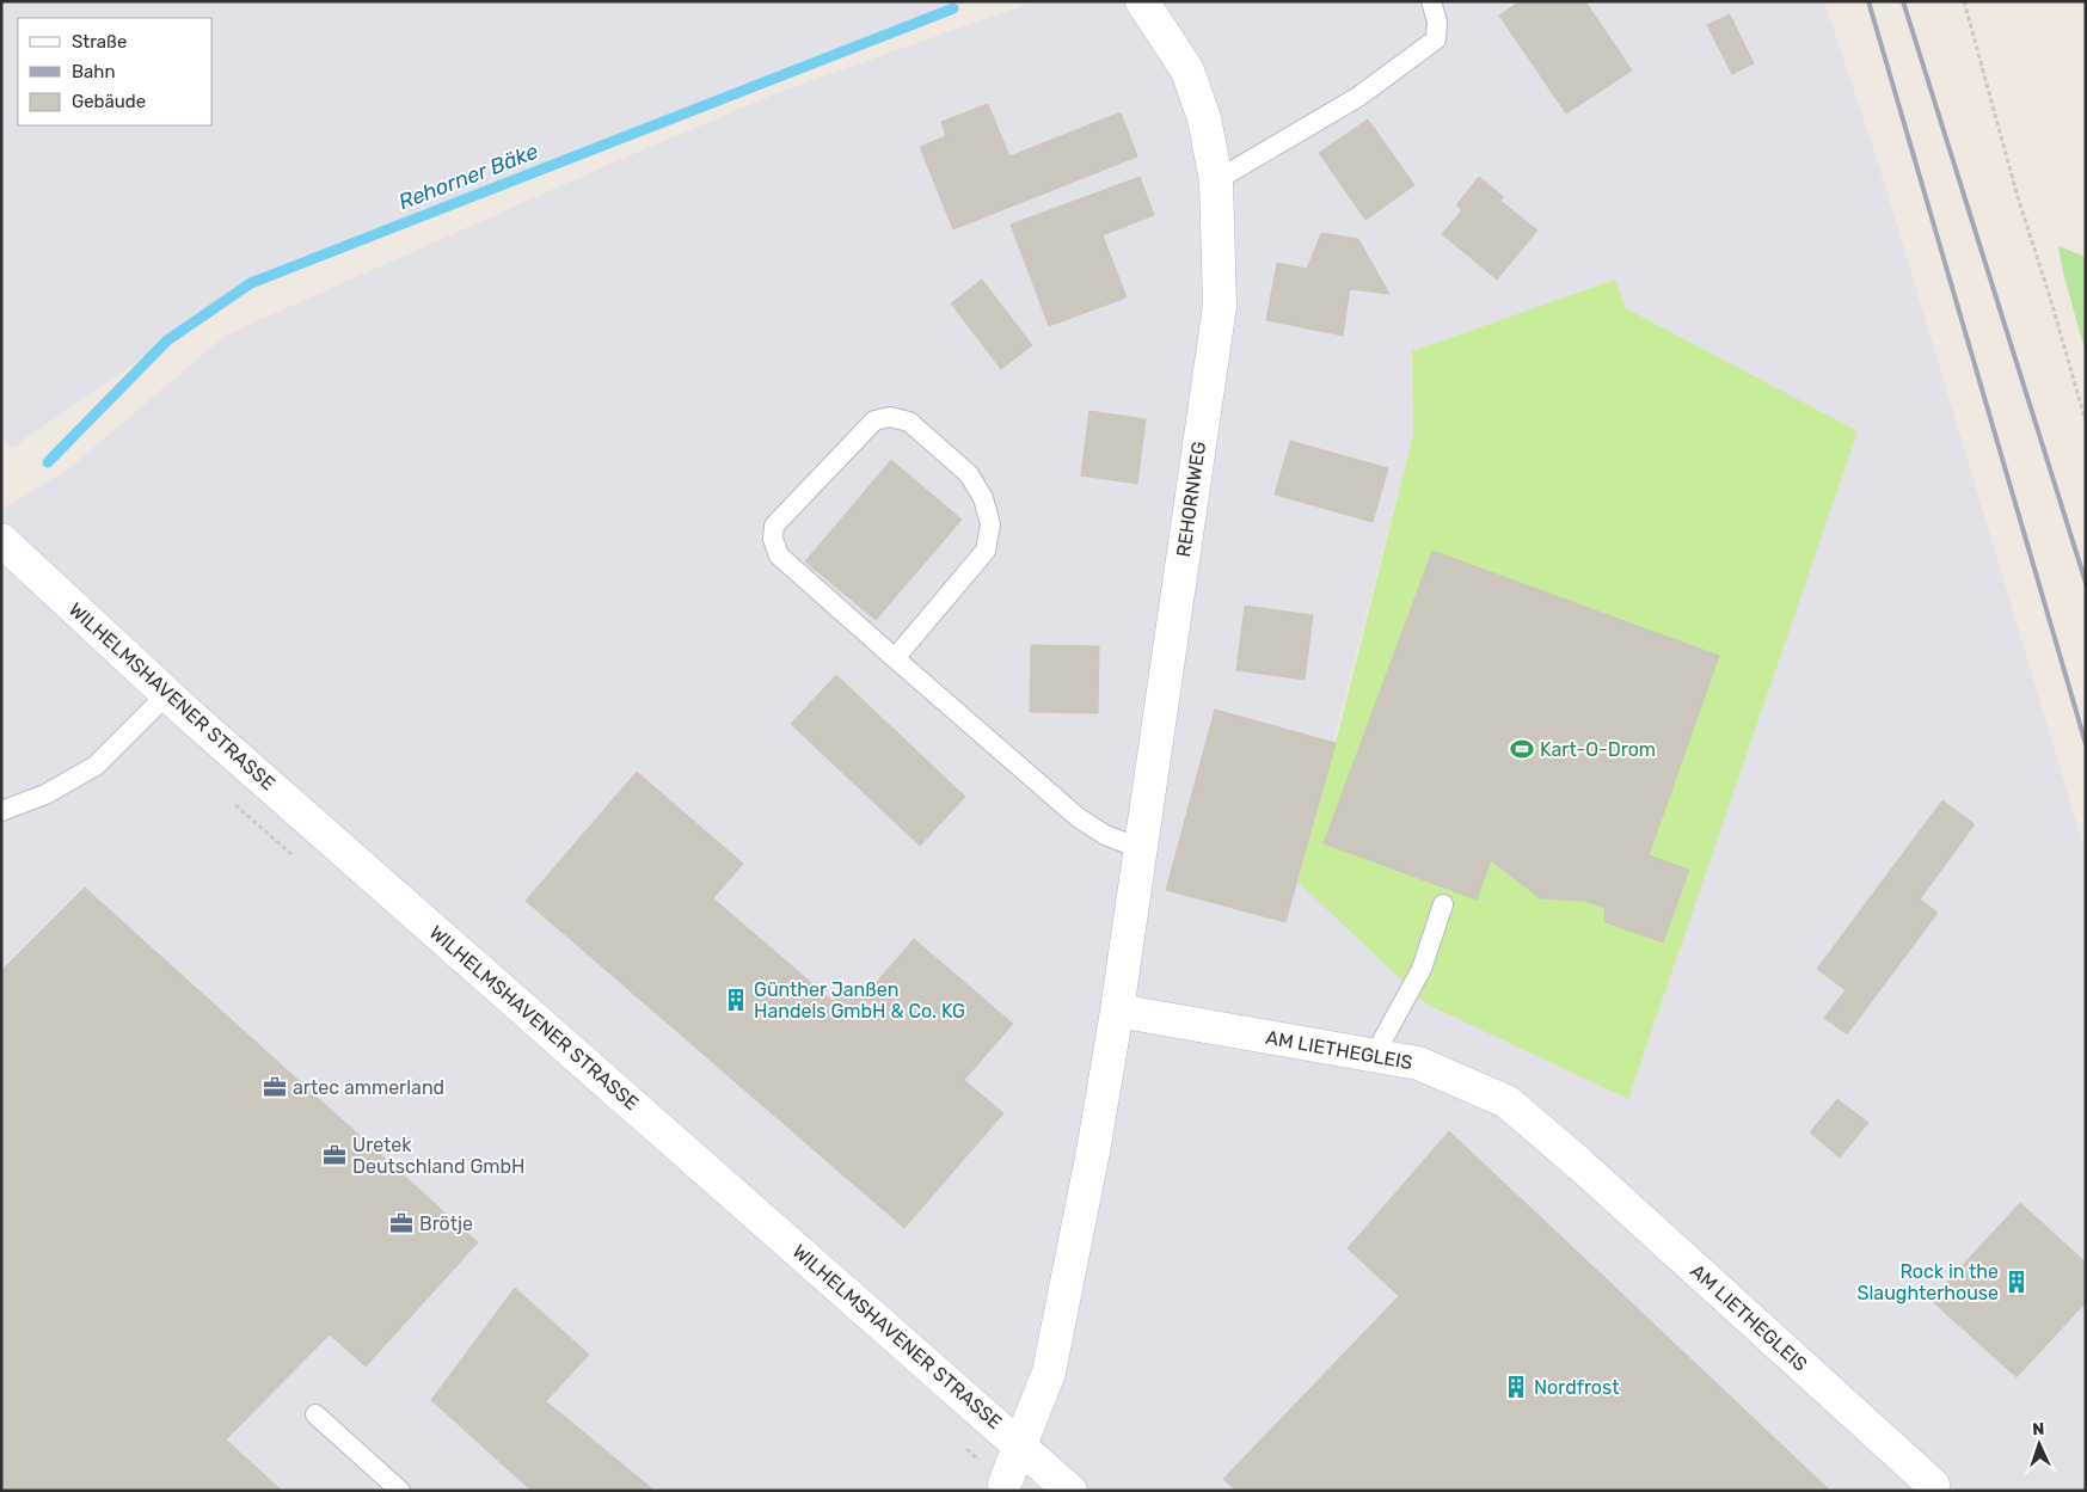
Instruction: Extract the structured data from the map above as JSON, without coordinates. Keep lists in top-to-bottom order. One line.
{"streets":{"street":["REHORNWEG","WILHELMSHAVENER STRASSE","AM LIETHEGLEIS"]},"crossings":[["REHORNWEG","AM LIETHEGLEIS"]],"water":["Rehorner Bäke"],"places":{"sports":["Kart-O-Drom"],"building":["Günther Janßen Handels GmbH & Co. KG","Rock in the Slaughterhouse","Nordfrost"],"office":["artec ammerland","Uretek Deutschland GmbH","Brötje"]},"legend":["Straße","Bahn","Gebäude"],"north":"top"}
